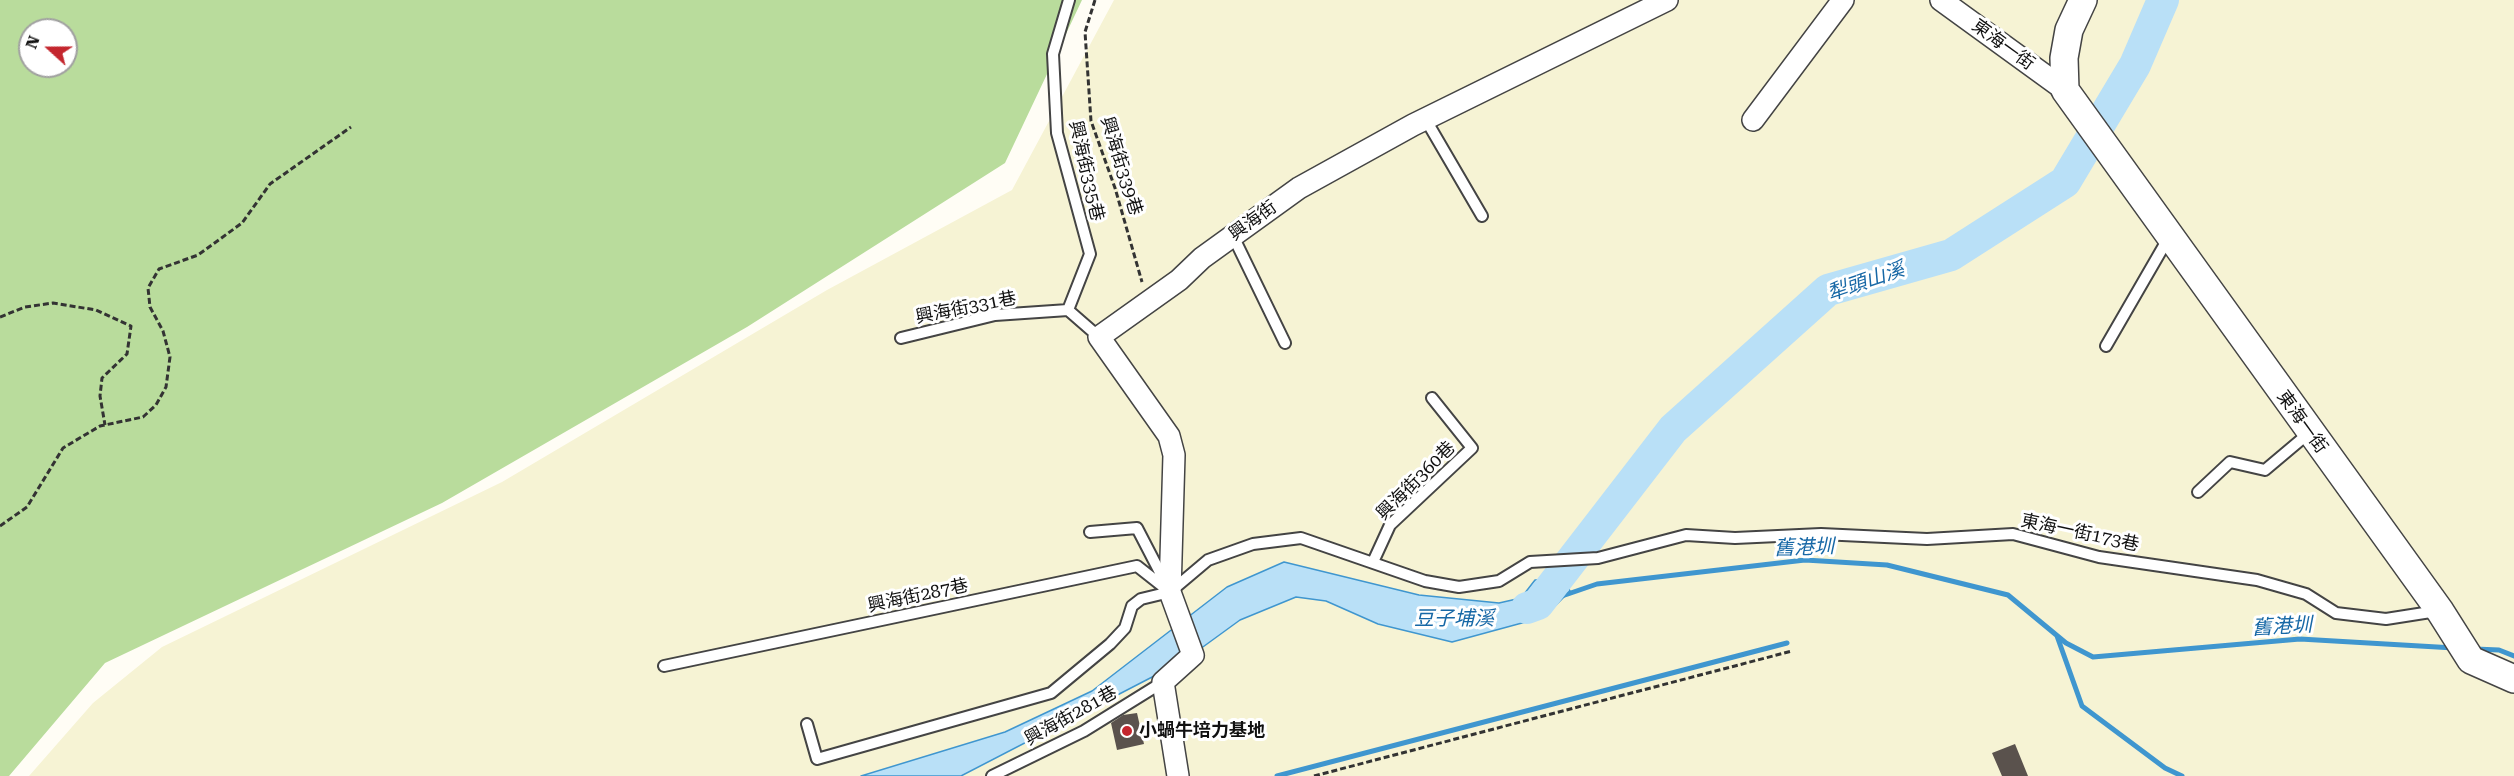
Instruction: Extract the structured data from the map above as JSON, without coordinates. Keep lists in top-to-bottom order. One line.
{"streets":{"street":["東海一街","興海街"],"lane":["興海街335巷","興海街331巷","興海街360巷","東海一街173巷","興海街287巷","興海街281巷"],"path":["興海街339巷"]},"crossings":[["東海一街","東海一街173巷"],["興海街339巷","興海街"],["興海街335巷","興海街331巷"],["興海街360巷","東海一街173巷"]],"water":["犁頭山溪","舊港圳","豆子埔溪"],"places":["小蝸牛培力基地"],"north":"left"}
